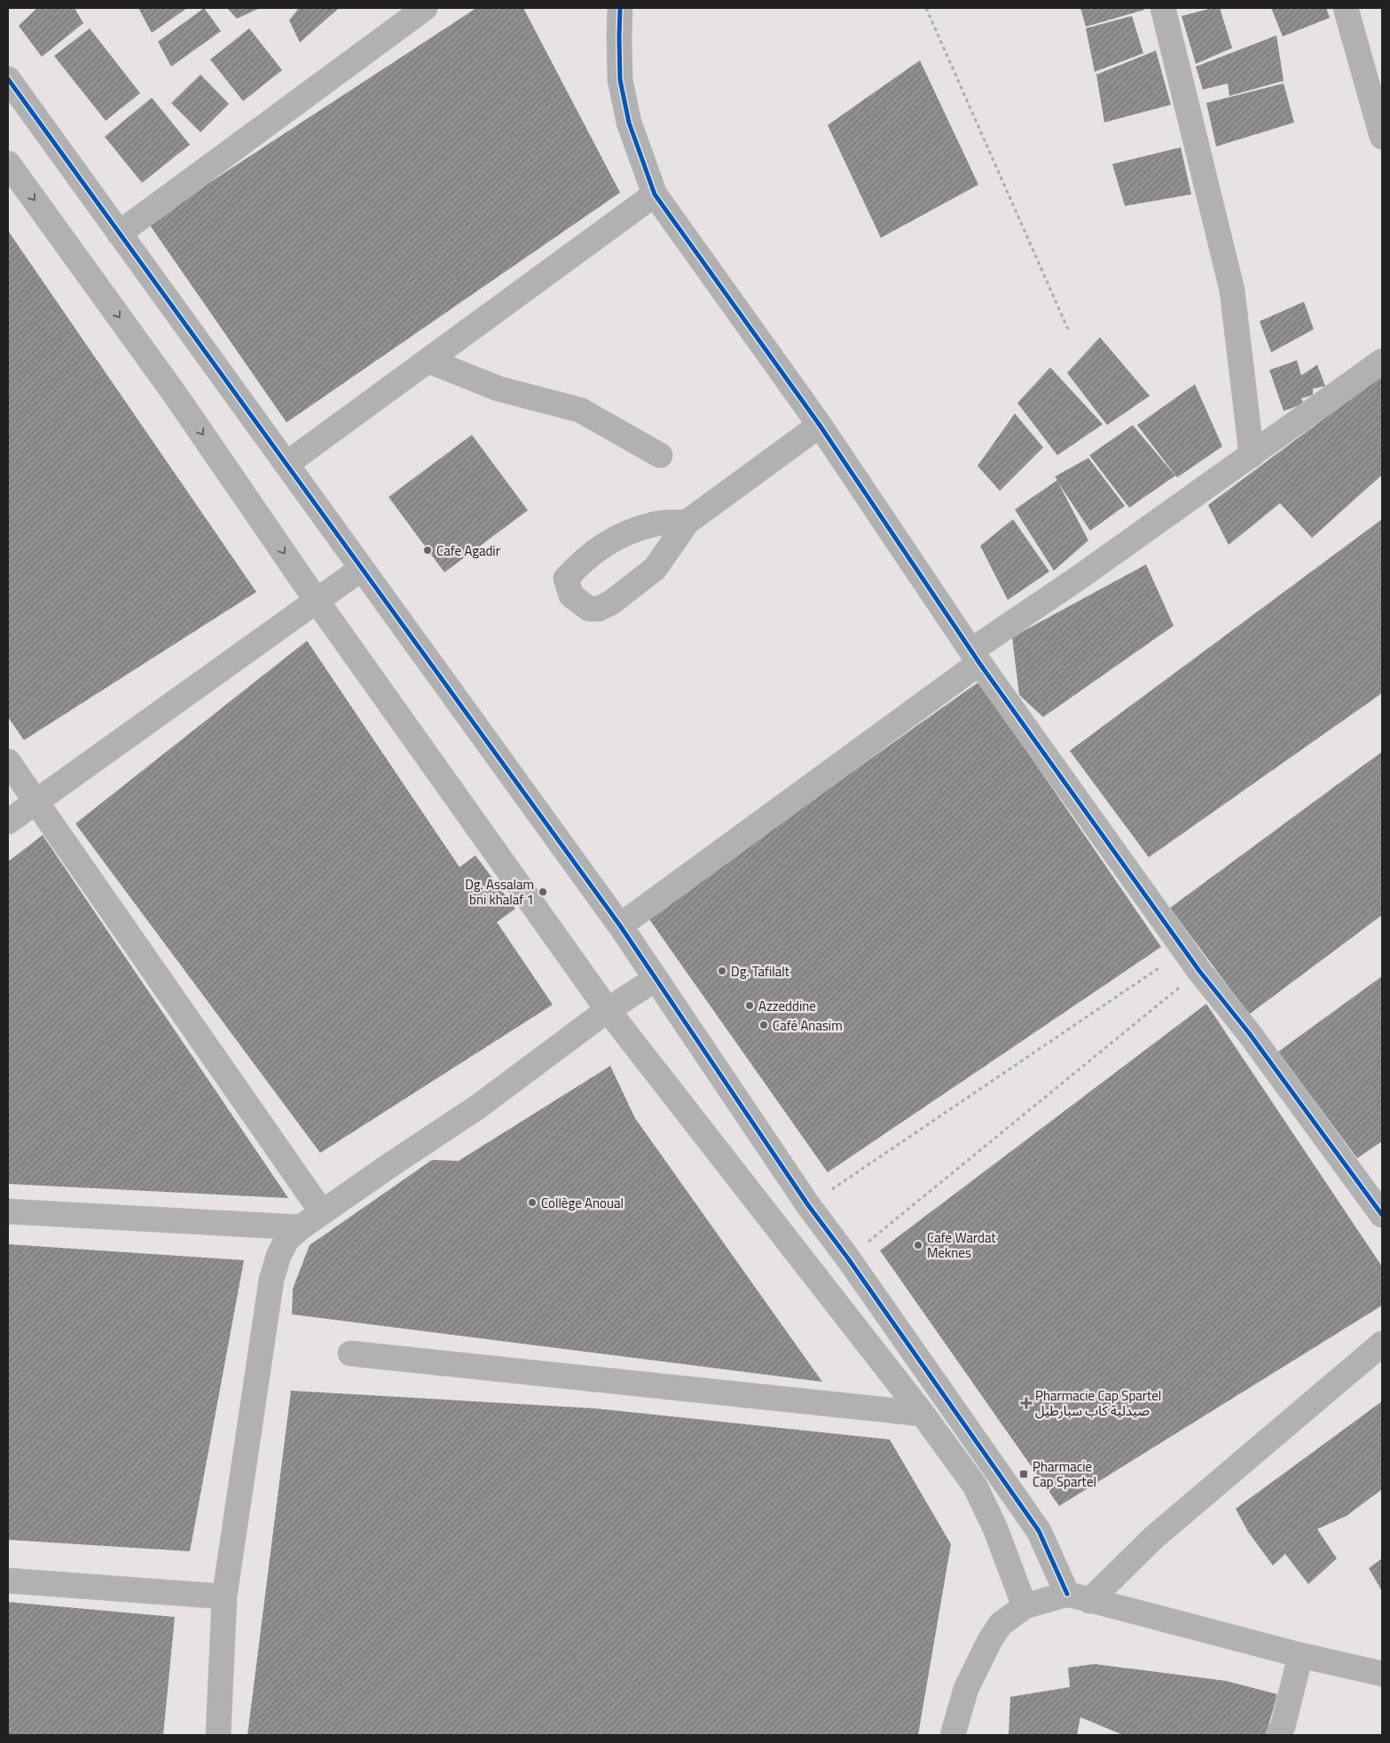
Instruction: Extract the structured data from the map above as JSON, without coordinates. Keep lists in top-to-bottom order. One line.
{"places":{"other":["Cafe Agadir","Dg. Assalam bni khalaf 1","Dg. Tafilalt","Azzeddine","Café Anasim","Collège Anoual","Cafe Wardat Meknes"],"health":["Pharmacie Cap Spartel صيدلية كاب سبارطيل"],"transit":["Pharmacie Cap Spartel"]}}
